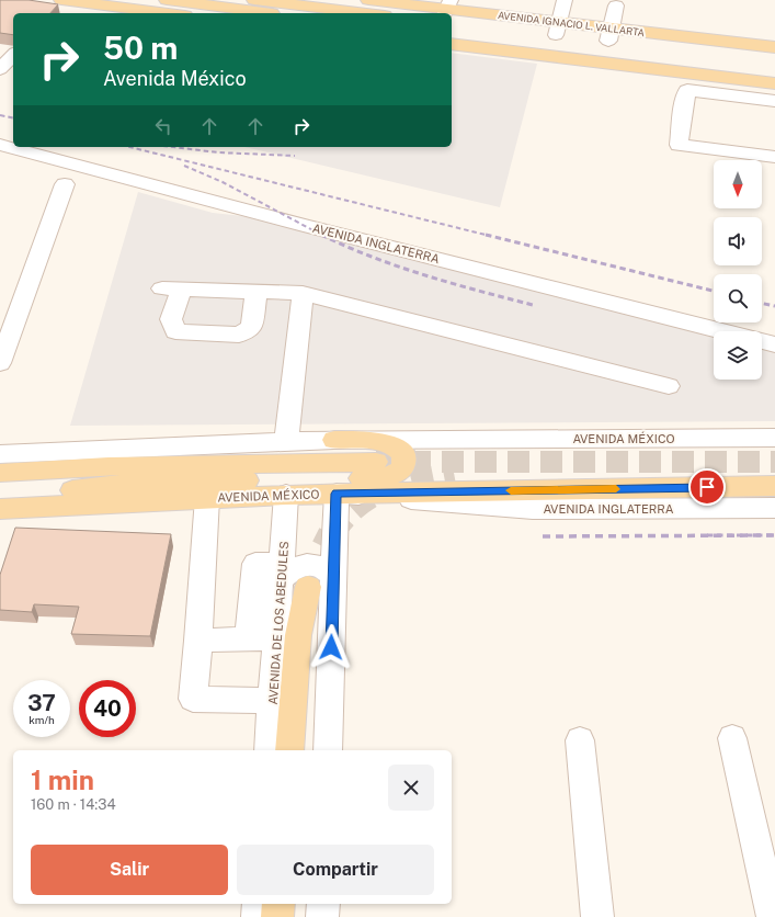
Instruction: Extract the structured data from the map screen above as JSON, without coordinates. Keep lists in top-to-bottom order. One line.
{"streets":{"main road":["AVENIDA IGNACIO L. VALLARTA","AVENIDA MÉXICO"],"street":["AVENIDA INGLATERRA","AVENIDA DE LOS ABEDULES"]},"crossings":[["AVENIDA INGLATERRA","AVENIDA MÉXICO"],["AVENIDA MÉXICO","AVENIDA DE LOS ABEDULES"]],"north":"bottom","page":{"turn":["50 m","Avenida México"],"speed":"37 km/h","limit":"40","heading":["1 min","160 m · 14:34"],"buttons":["Salir","Compartir"]}}
